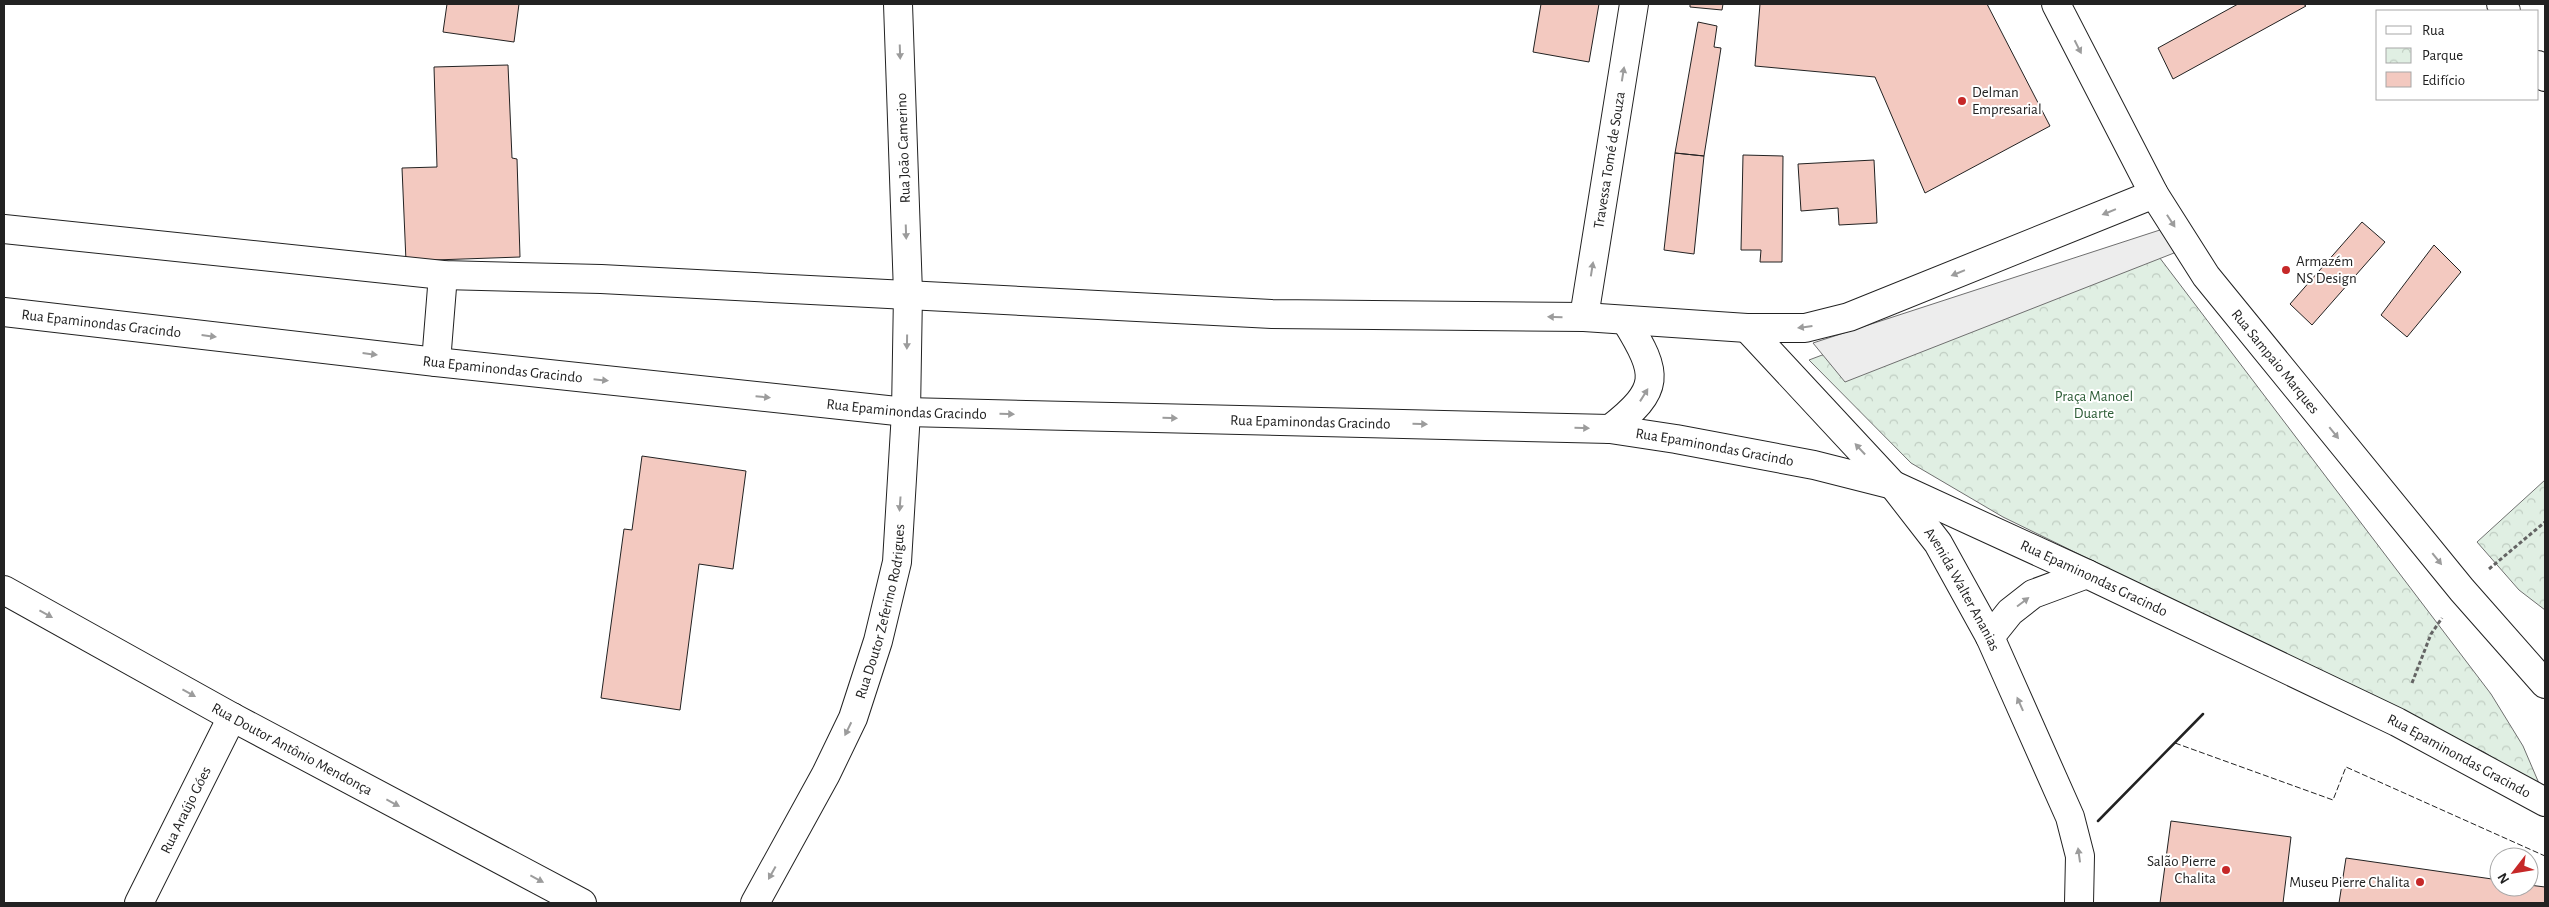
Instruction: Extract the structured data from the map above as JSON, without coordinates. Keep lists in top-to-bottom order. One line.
{"streets":{"street":["Rua João Camerino","Travessa Tomé de Souza","Rua Epaminondas Gracindo","Rua Sampaio Marques","Avenida Walter Ananias","Rua Doutor Zeferino Rodrigues","Rua Doutor Antônio Mendonça","Rua Araújo Góes"]},"crossings":[["Rua João Camerino","Rua Doutor Zeferino Rodrigues"],["Rua Epaminondas Gracindo","Avenida Walter Ananias"],["Rua Epaminondas Gracindo","Rua Doutor Zeferino Rodrigues"],["Rua Doutor Antônio Mendonça","Rua Araújo Góes"]],"one_way":["Rua João Camerino","Travessa Tomé de Souza","Rua Sampaio Marques","Avenida Walter Ananias","Rua Doutor Zeferino Rodrigues","Rua Doutor Antônio Mendonça"],"parks":["Praça Manoel Duarte"],"places":["Delman Empresarial","Armazém NS Design","Salão Pierre Chalita","Museu Pierre Chalita"],"legend":["Rua","Parque","Edifício"],"north":"bottom left"}
